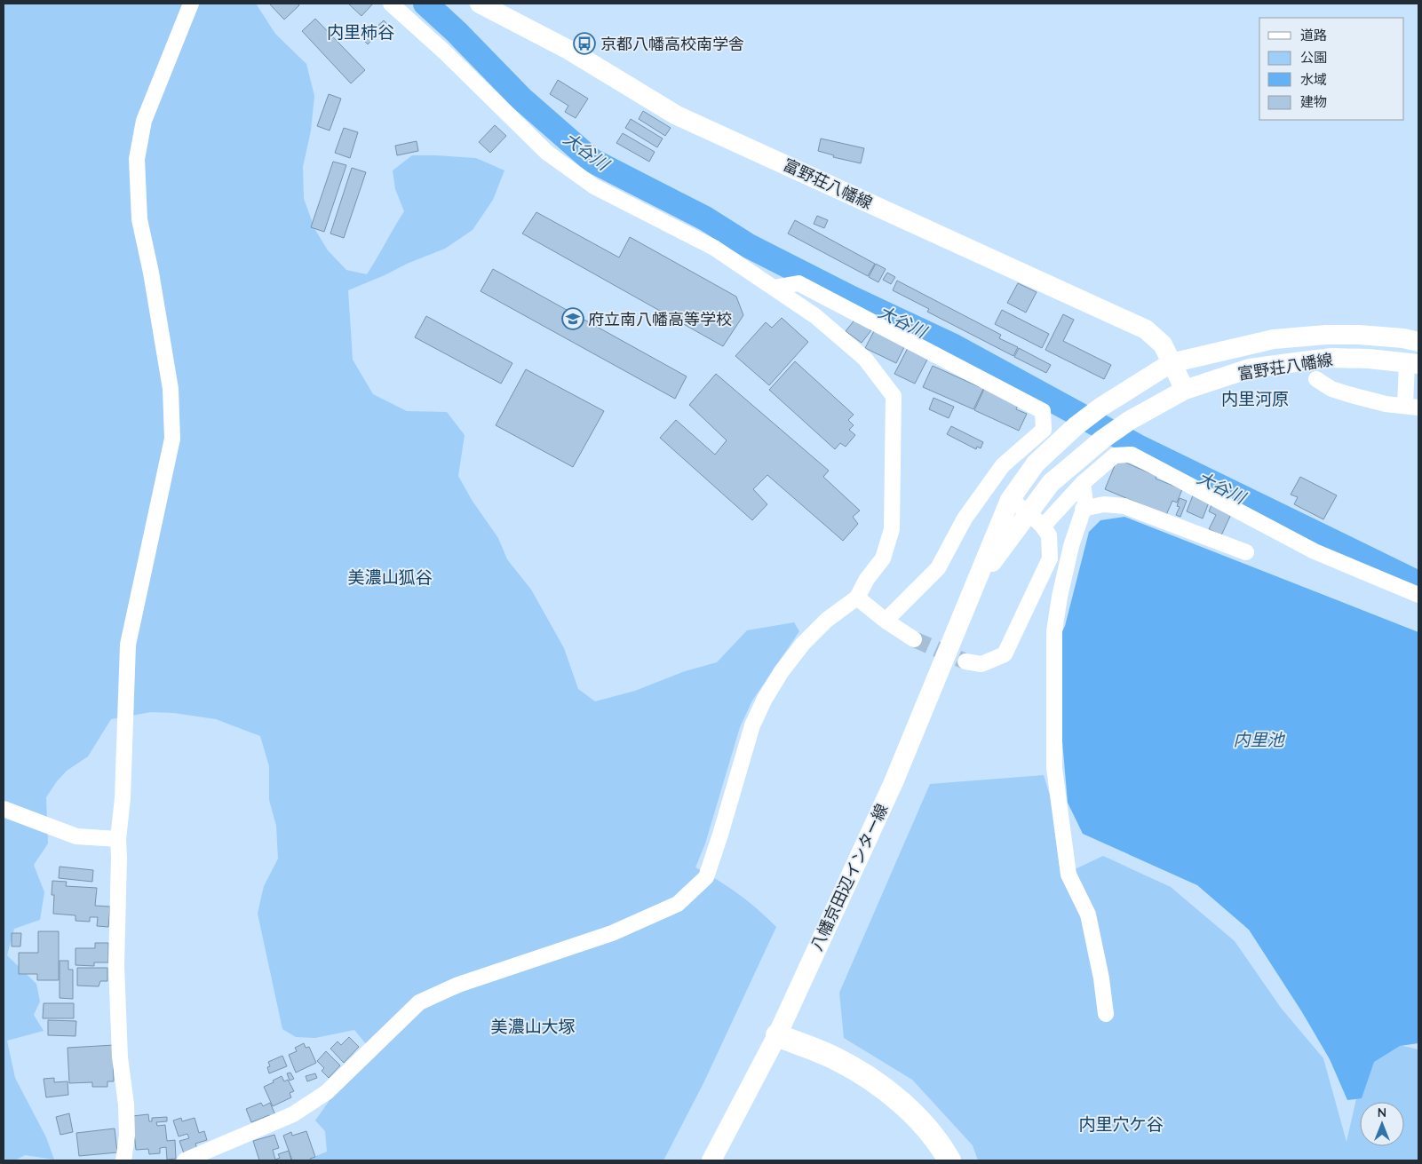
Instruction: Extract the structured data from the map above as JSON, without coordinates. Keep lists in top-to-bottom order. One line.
{"streets":{"main road":["富野荘八幡線","八幡京田辺インター線"]},"crossings":[["富野荘八幡線","八幡京田辺インター線"]],"districts":["内里柿谷","内里河原","美濃山狐谷","美濃山大塚","内里穴ケ谷"],"water":["大谷川","内里池"],"places":{"bus stop":["京都八幡高校南学舎"],"school or university":["府立南八幡高等学校"]},"legend":["道路","公園","水域","建物"],"north":"top"}
